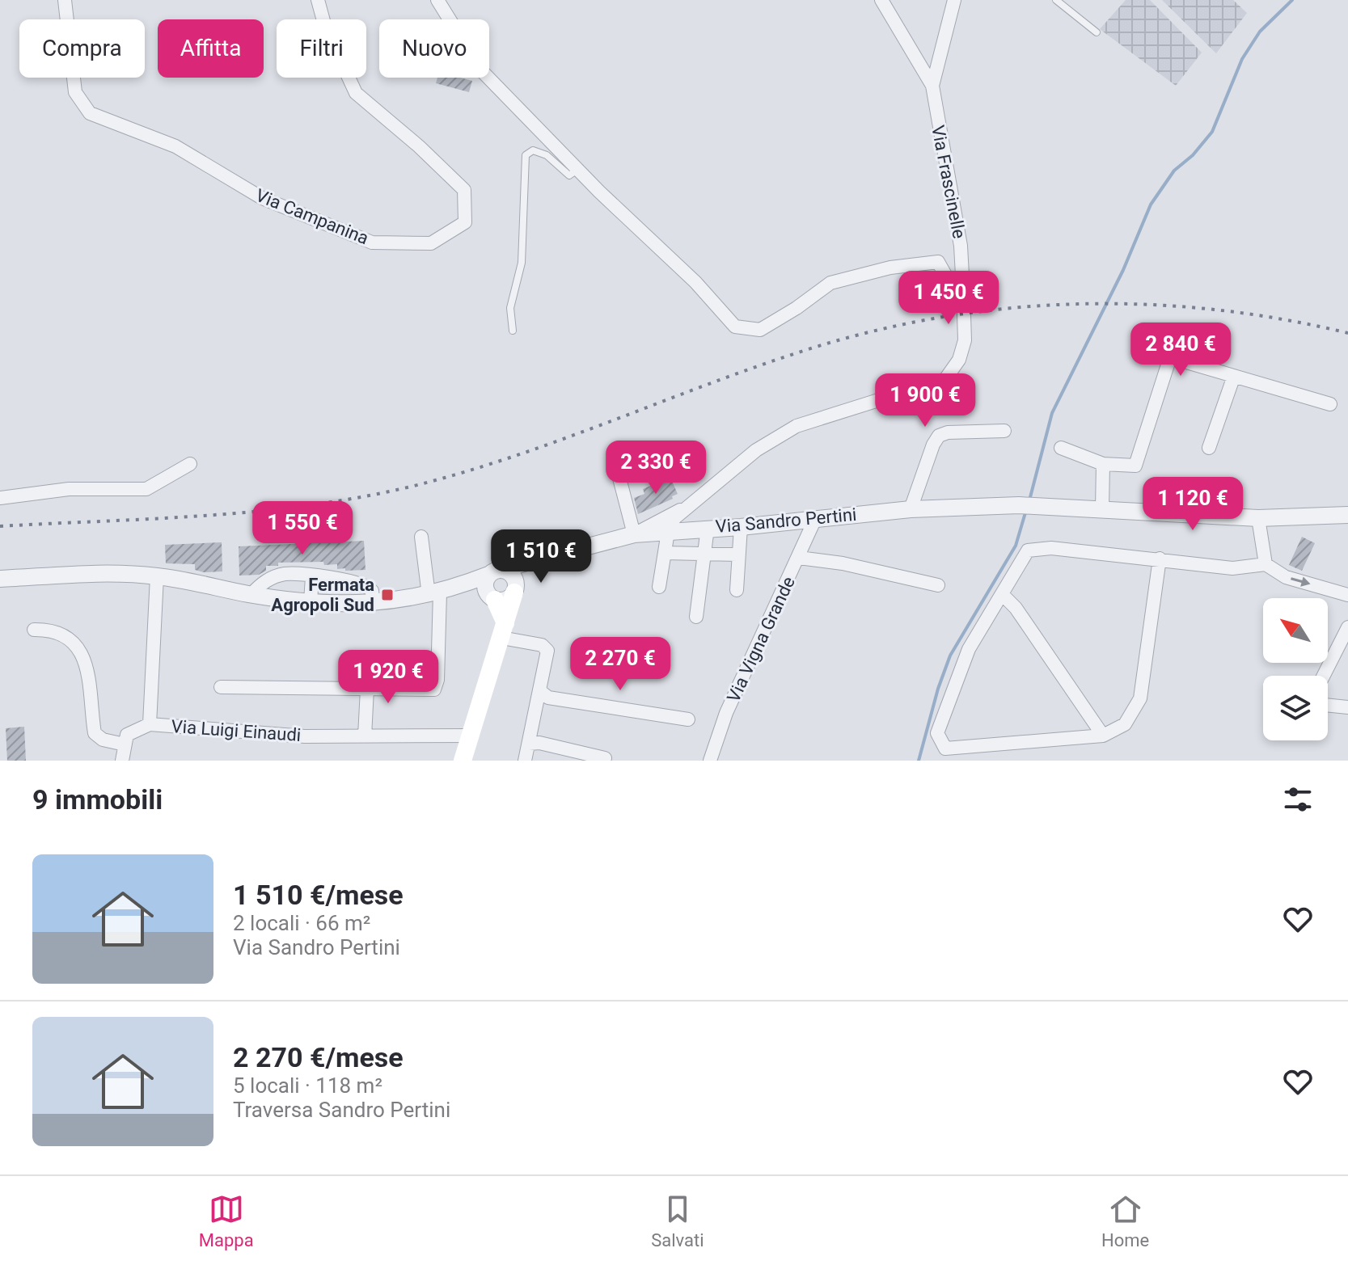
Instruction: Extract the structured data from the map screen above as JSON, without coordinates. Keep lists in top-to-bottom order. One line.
{"streets":{"street":["Via Frascinelle","Via Campanina","Via Sandro Pertini","Via Vigna Grande","Via Luigi Einaudi"]},"crossings":[["Via Frascinelle","Via Sandro Pertini"],["Via Sandro Pertini","Via Vigna Grande"]],"places":{"transit":["Fermata Agropoli Sud"]},"north":"top left","page":{"chip":["Compra","Affitta","Filtri","Nuovo"],"price":["1 450 €","2 840 €","1 900 €","2 330 €","1 120 €","1 550 €","1 510 €","2 270 €","1 920 €"],"heading":"9 immobili","list":[{"name":"1 510 €/mese","note":"2 locali · 66 m² · Via Sandro Pertini"},{"name":"2 270 €/mese","note":"5 locali · 118 m² · Traversa Sandro Pertini"}],"tabs":["Mappa","Salvati","Home"]}}
